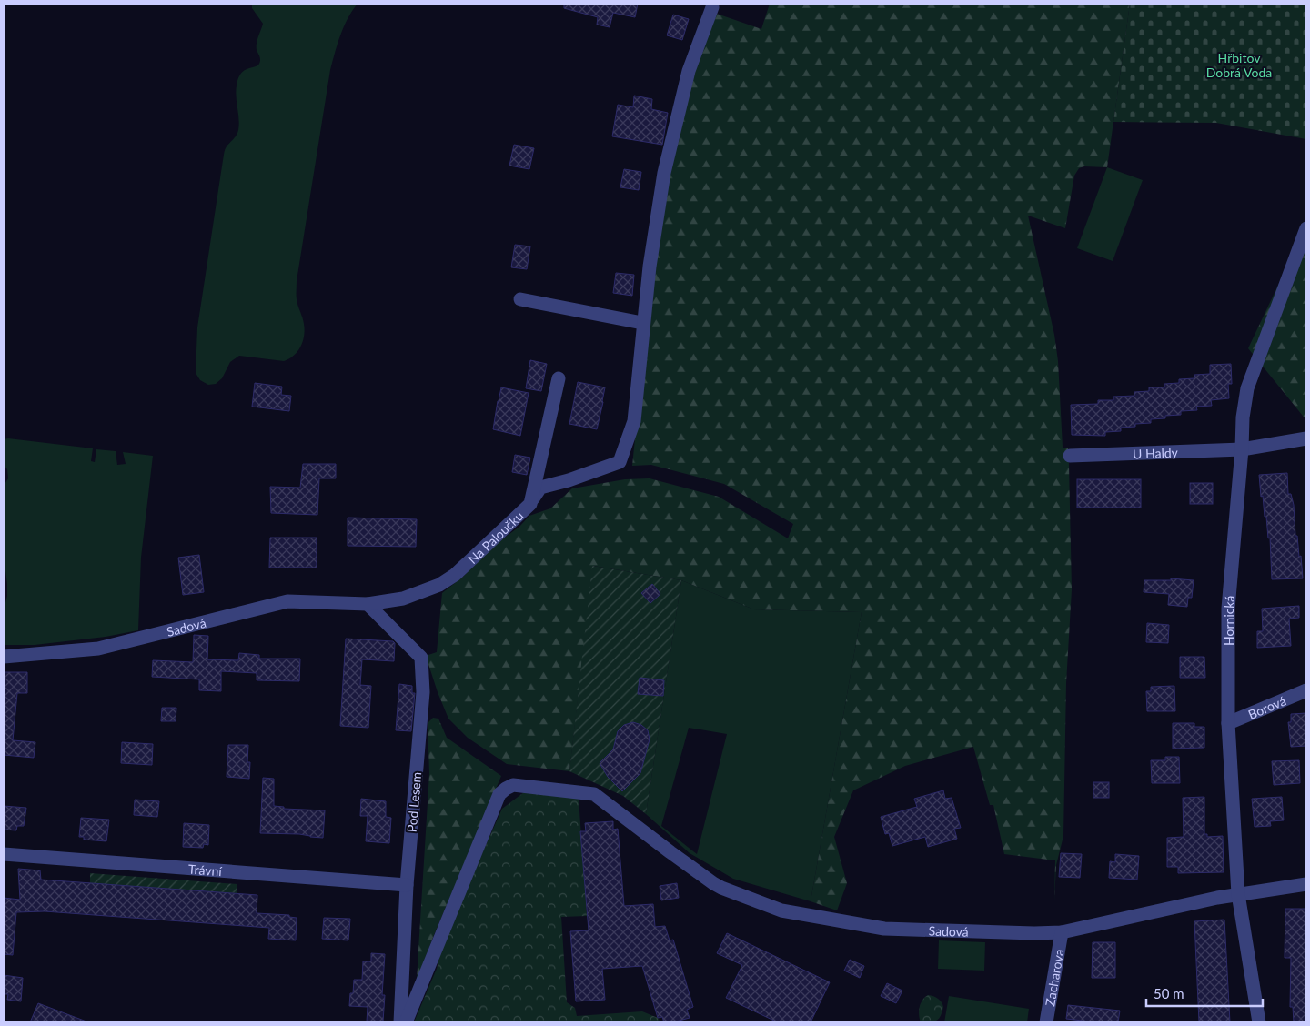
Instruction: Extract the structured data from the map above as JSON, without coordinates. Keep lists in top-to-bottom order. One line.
{"streets":{"street":["U Haldy","Na Paloučku","Hornická","Sadová","Borová","Pod Lesem","Trávní","Zacharova"]},"crossings":[["U Haldy","Hornická"],["Na Paloučku","Sadová"],["Na Paloučku","Pod Lesem"],["Hornická","Sadová"],["Hornická","Borová"],["Sadová","Pod Lesem"],["Sadová","Zacharova"],["Pod Lesem","Trávní"]],"parks":["Hřbitov Dobrá Voda"],"scale_bar":"50 m"}
